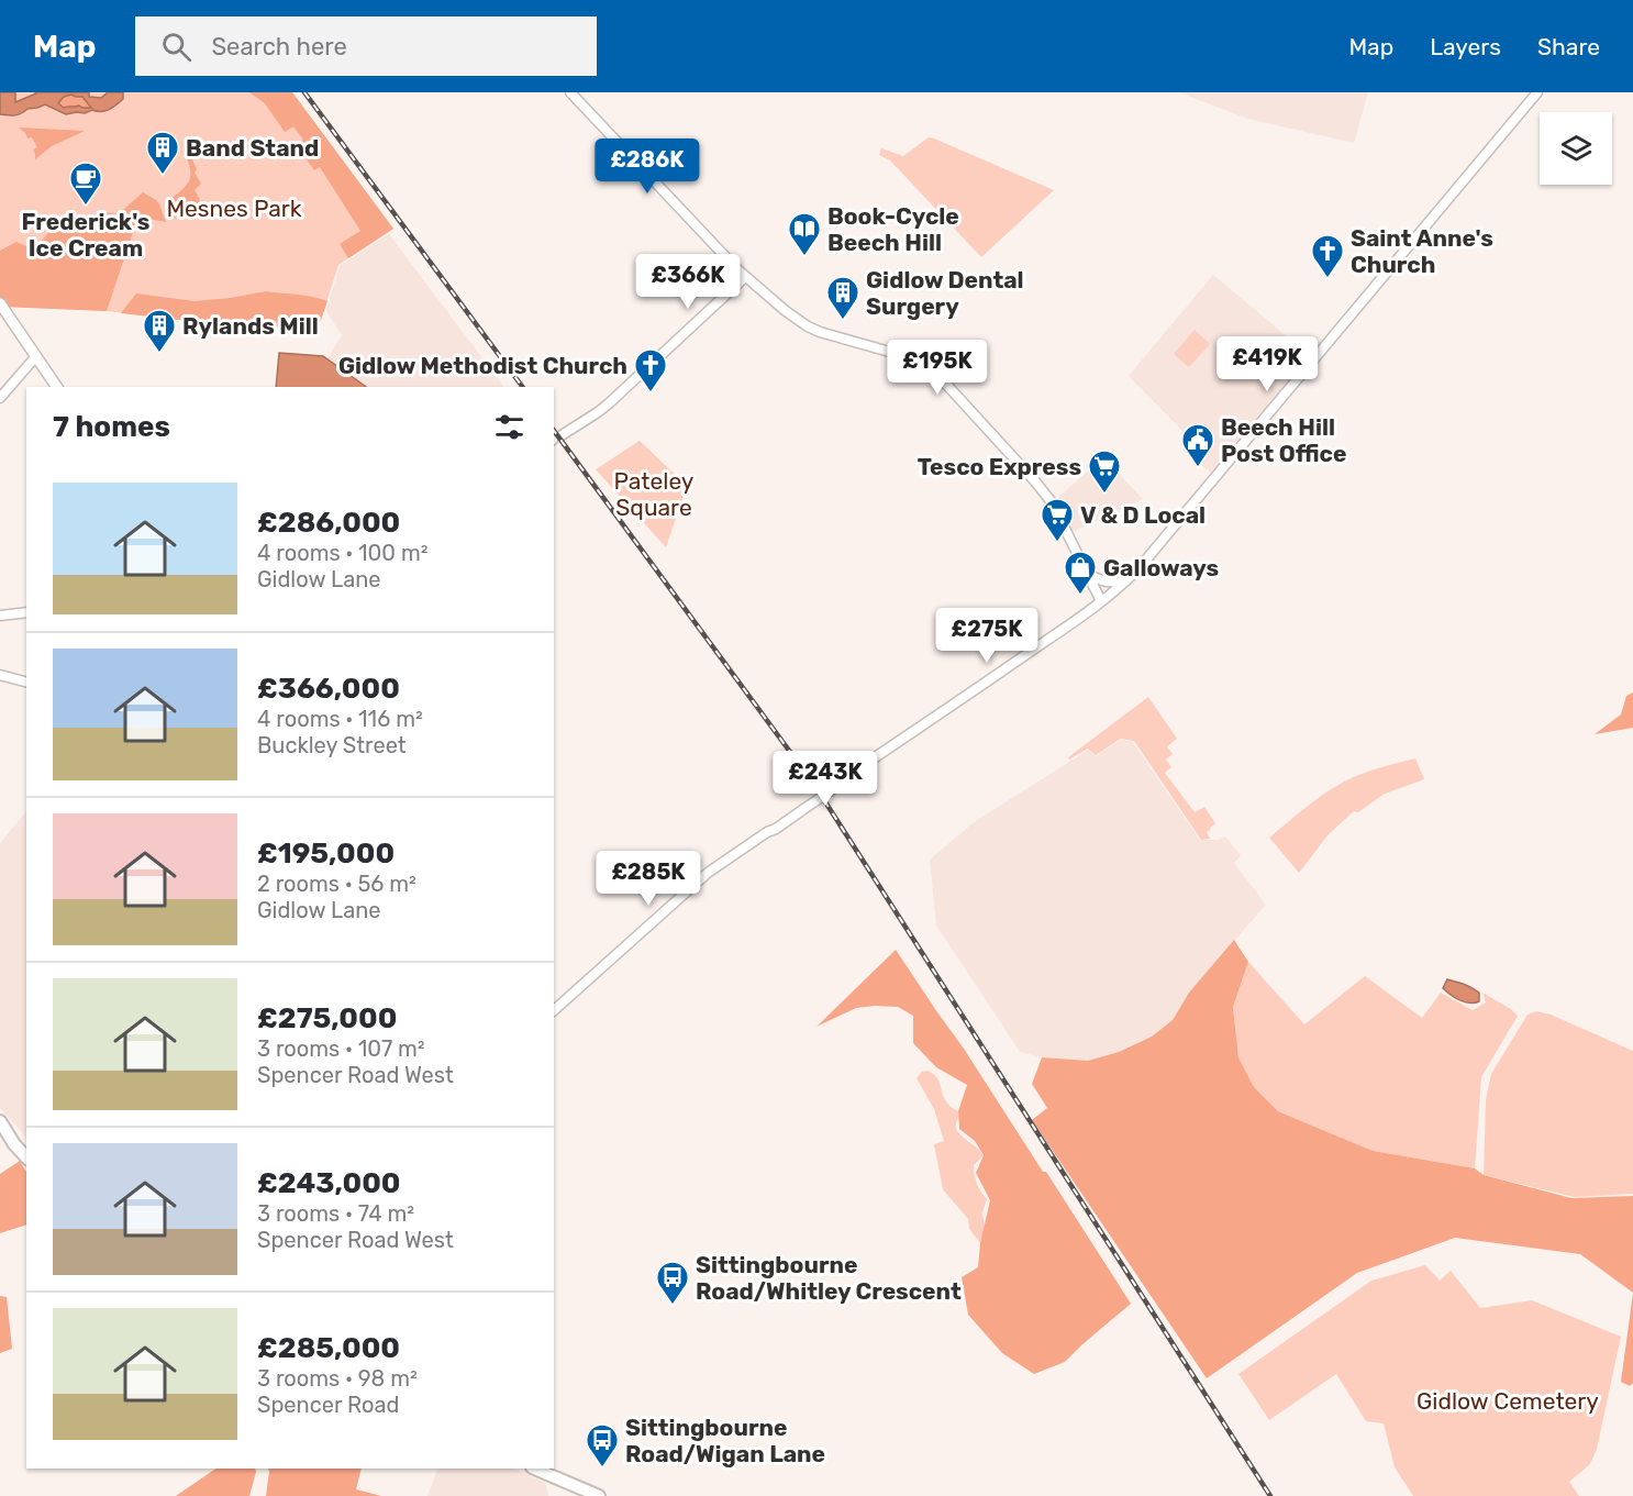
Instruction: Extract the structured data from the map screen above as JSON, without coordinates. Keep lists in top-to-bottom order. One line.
{"parks":["Mesnes Park","Pateley Square","Gidlow Cemetery"],"places":{"building":["Band Stand","Gidlow Dental Surgery","Rylands Mill"],"cafe":["Frederick's Ice Cream"],"library":["Book-Cycle Beech Hill"],"church":["Saint Anne's Church","Gidlow Methodist Church"],"public building":["Beech Hill Post Office"],"supermarket":["Tesco Express","V & D Local"],"shop":["Galloways"],"bus stop":["Sittingbourne Road/Whitley Crescent","Sittingbourne Road/Wigan Lane"]},"page":{"header":"Map","search":"Search here","nav":["Map","Layers","Share"],"price":["£286K","£366K","£419K","£195K","£275K","£243K","£285K"],"heading":"7 homes","list":[{"name":"£286,000","note":"4 rooms · 100 m² · Gidlow Lane"},{"name":"£366,000","note":"4 rooms · 116 m² · Buckley Street"},{"name":"£195,000","note":"2 rooms · 56 m² · Gidlow Lane"},{"name":"£275,000","note":"3 rooms · 107 m² · Spencer Road West"},{"name":"£243,000","note":"3 rooms · 74 m² · Spencer Road West"},{"name":"£285,000","note":"3 rooms · 98 m² · Spencer Road"}]}}
